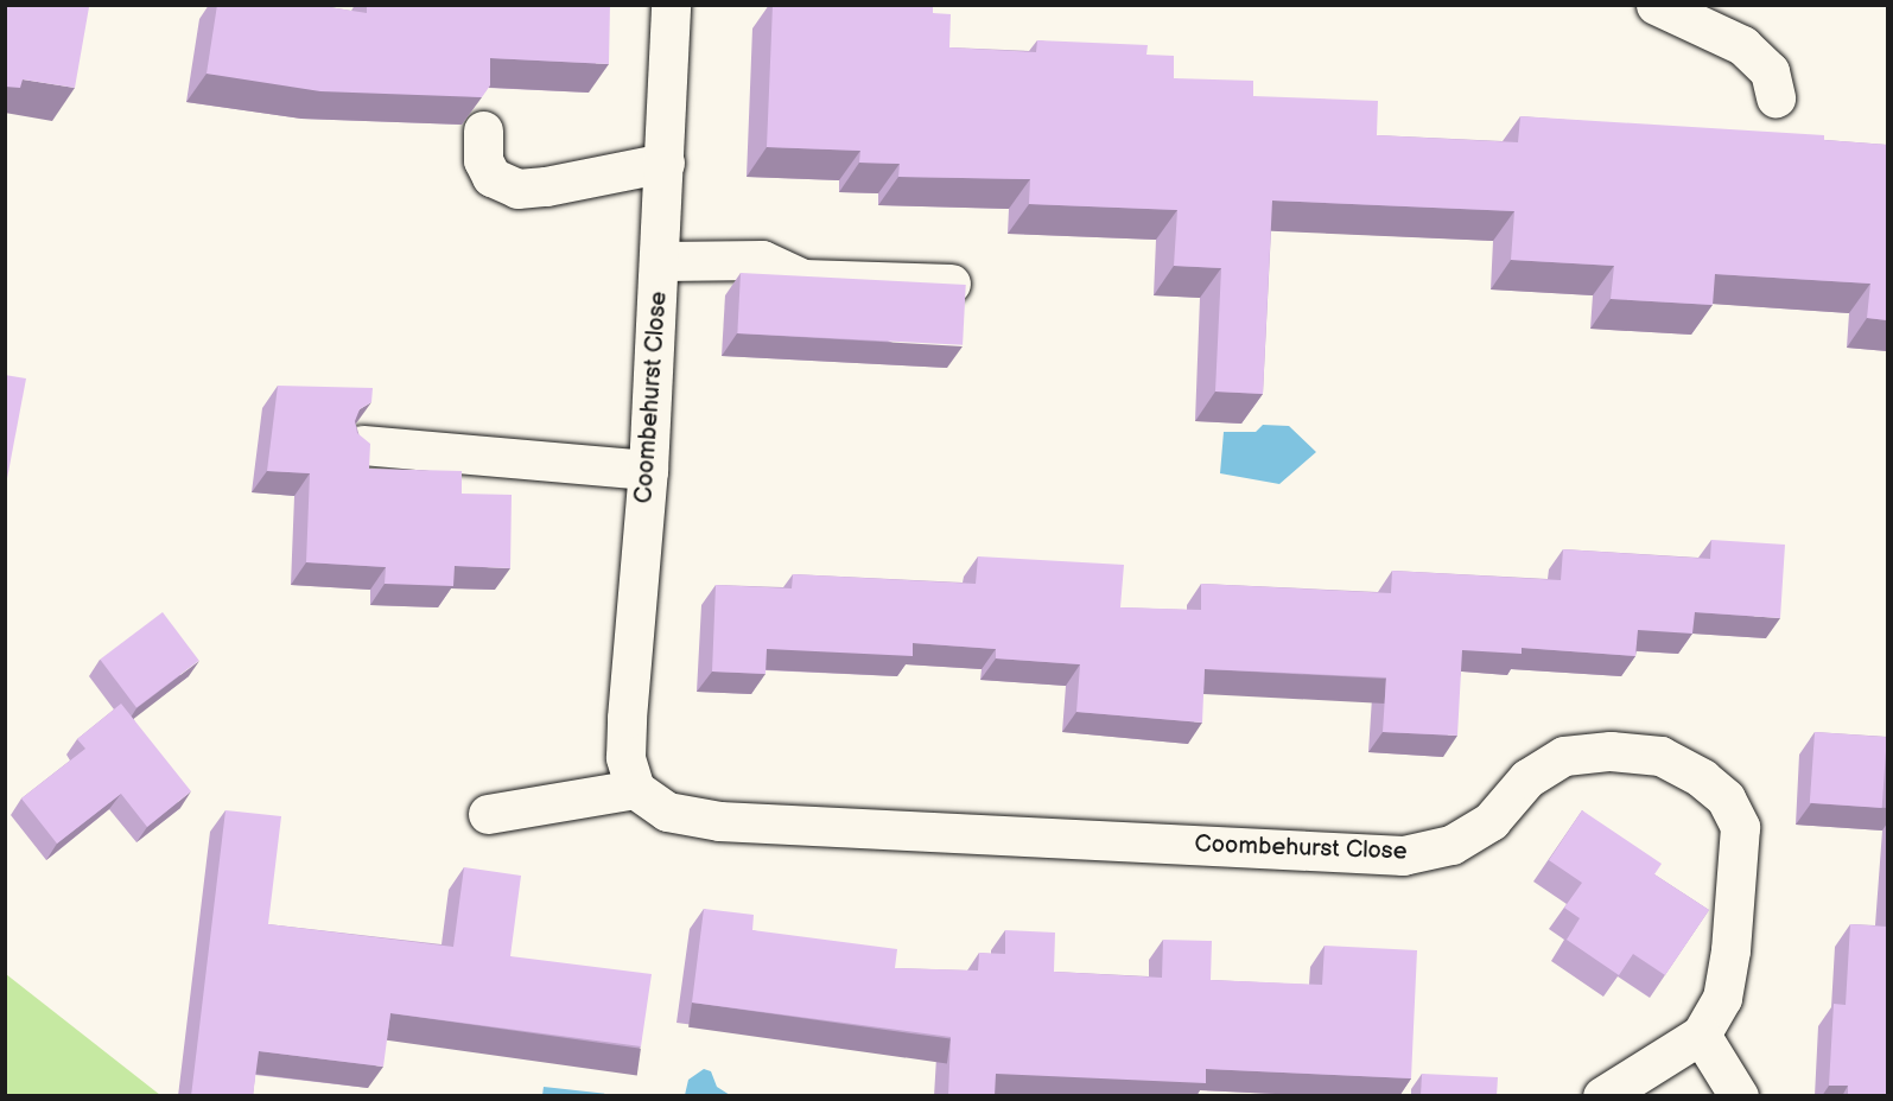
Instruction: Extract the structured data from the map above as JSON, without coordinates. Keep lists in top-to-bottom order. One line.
{"streets":{"street":["Coombehurst Close"]}}
